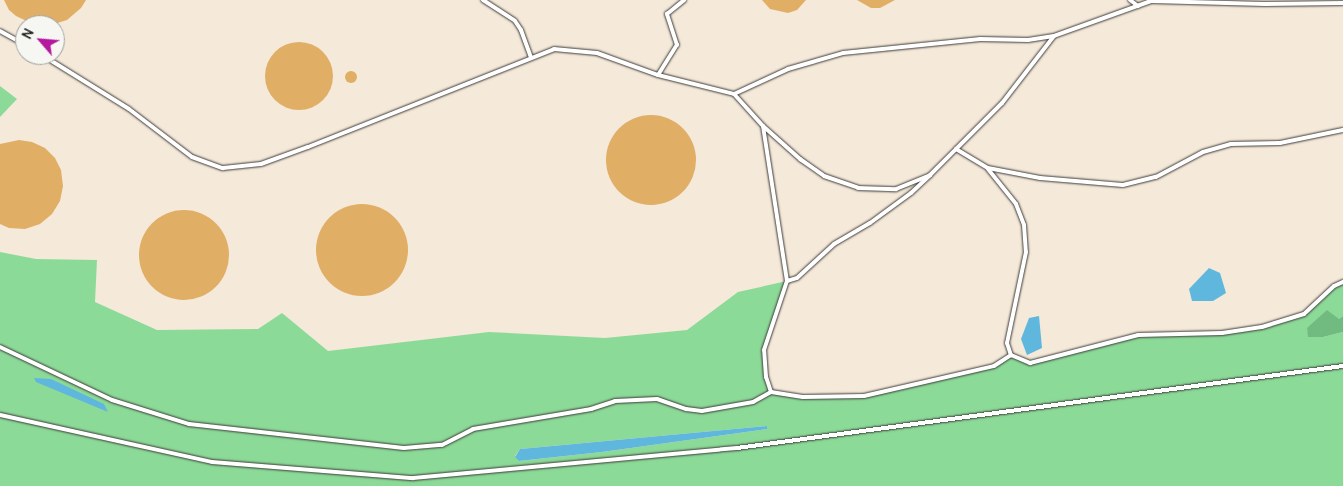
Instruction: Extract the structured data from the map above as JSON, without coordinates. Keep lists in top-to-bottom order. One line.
{"north":"top left"}
